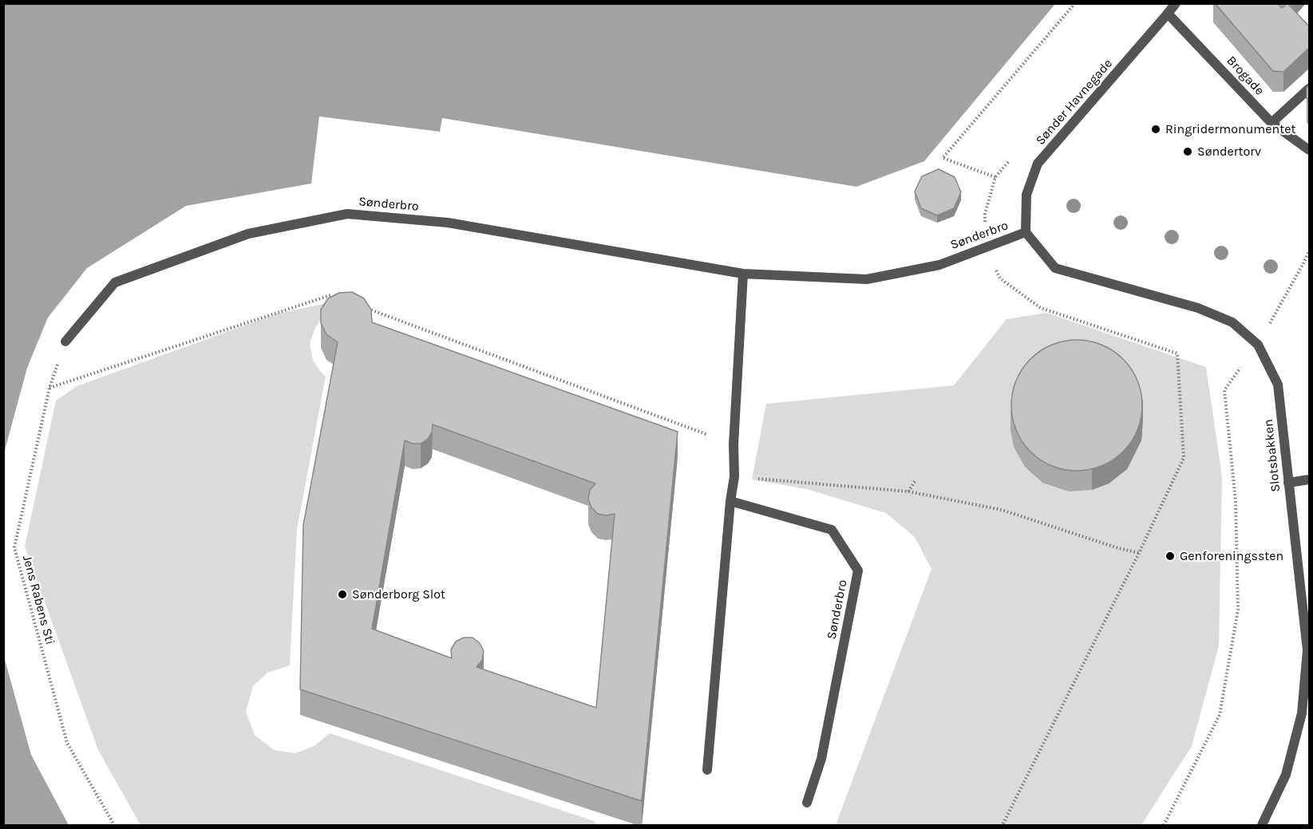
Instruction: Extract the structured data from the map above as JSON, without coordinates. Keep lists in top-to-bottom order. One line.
{"streets":{"street":["Brogade","Sønder Havnegade","Sønderbro","Slotsbakken"],"path":["Jens Rabens Sti"]},"crossings":[["Brogade","Sønder Havnegade"],["Sønder Havnegade","Sønderbro"],["Sønder Havnegade","Slotsbakken"],["Sønderbro","Slotsbakken"],["Sønderbro","Jens Rabens Sti"]],"places":["Ringridermonumentet","Søndertorv","Genforeningssten","Sønderborg Slot"]}
